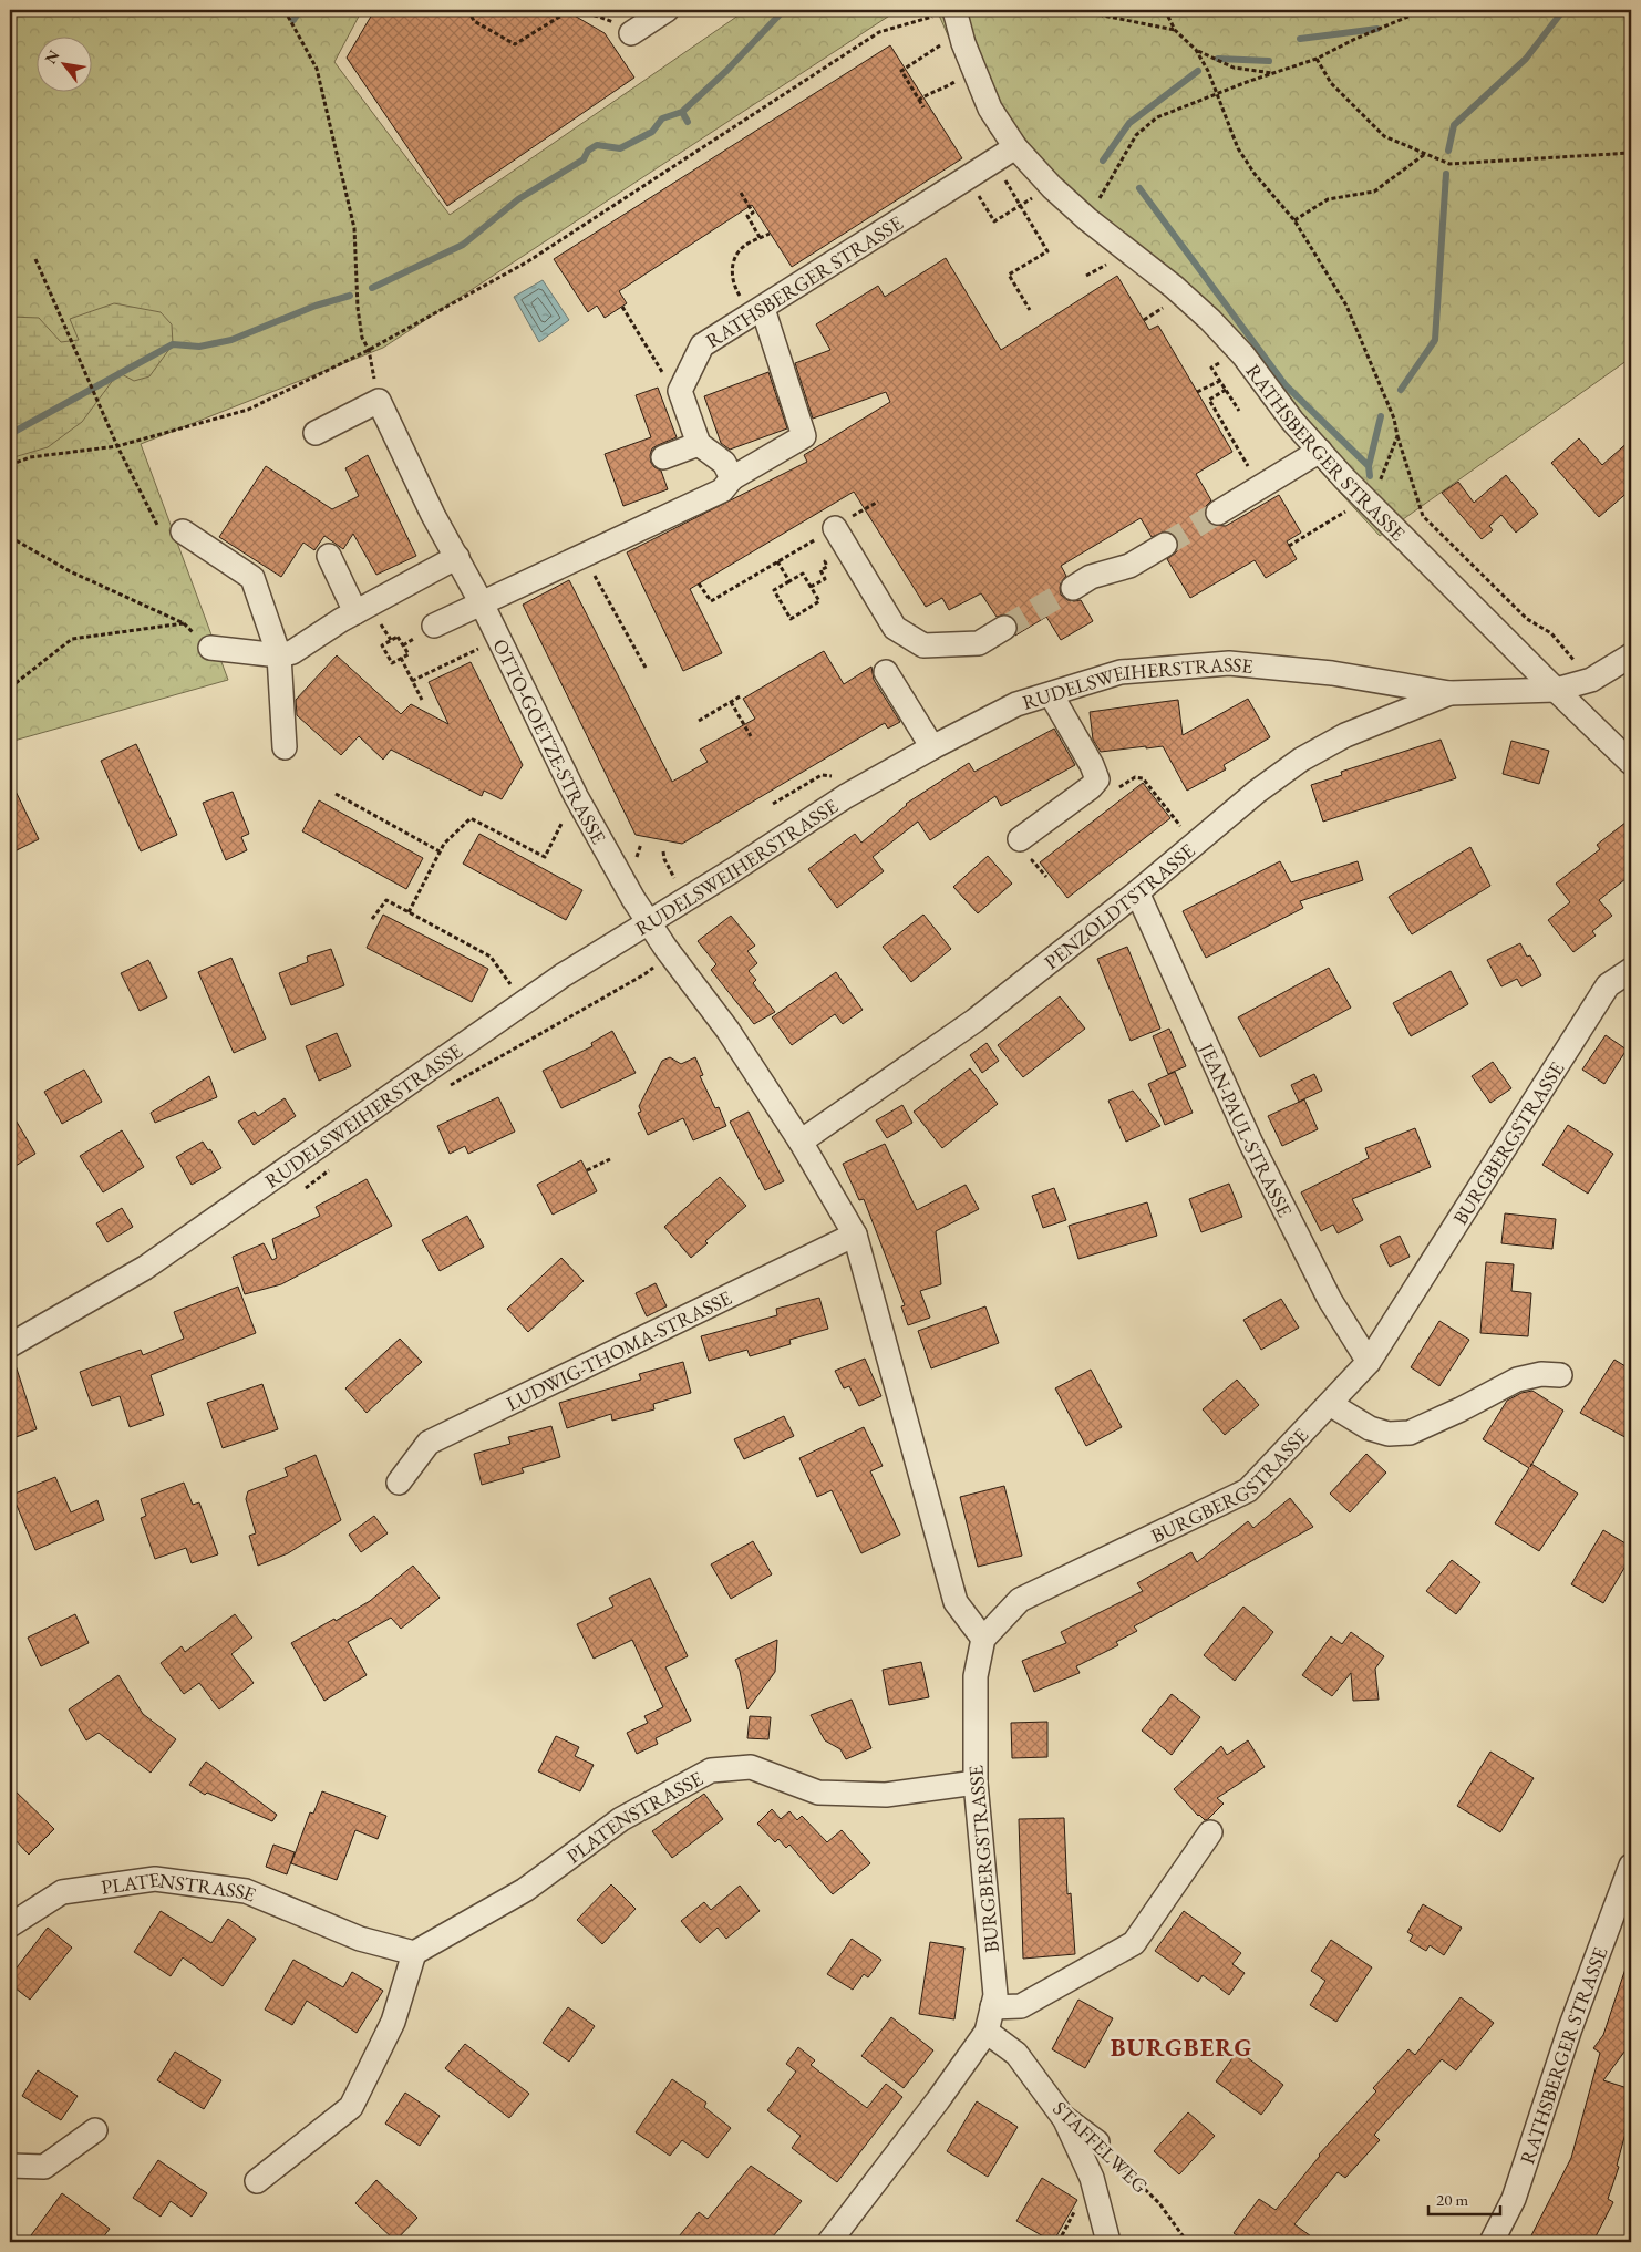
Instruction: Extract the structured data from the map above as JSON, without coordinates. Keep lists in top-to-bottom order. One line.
{"streets":{"street":["RATHSBERGER STRASSE","RUDELSWEIHERSTRASSE","OTTO-GOETZE-STRASSE","PENZOLDTSTRASSE","JEAN-PAUL-STRASSE","BURGBERGSTRASSE","LUDWIG-THOMA-STRASSE","PLATENSTRASSE","STAFFELWEG"]},"crossings":[["RATHSBERGER STRASSE","RUDELSWEIHERSTRASSE"],["RUDELSWEIHERSTRASSE","OTTO-GOETZE-STRASSE"],["RUDELSWEIHERSTRASSE","PENZOLDTSTRASSE"],["PENZOLDTSTRASSE","JEAN-PAUL-STRASSE"],["JEAN-PAUL-STRASSE","BURGBERGSTRASSE"],["BURGBERGSTRASSE","PLATENSTRASSE"],["BURGBERGSTRASSE","STAFFELWEG"]],"districts":["BURGBERG"],"scale_bar":"20 m","north":"top left"}
